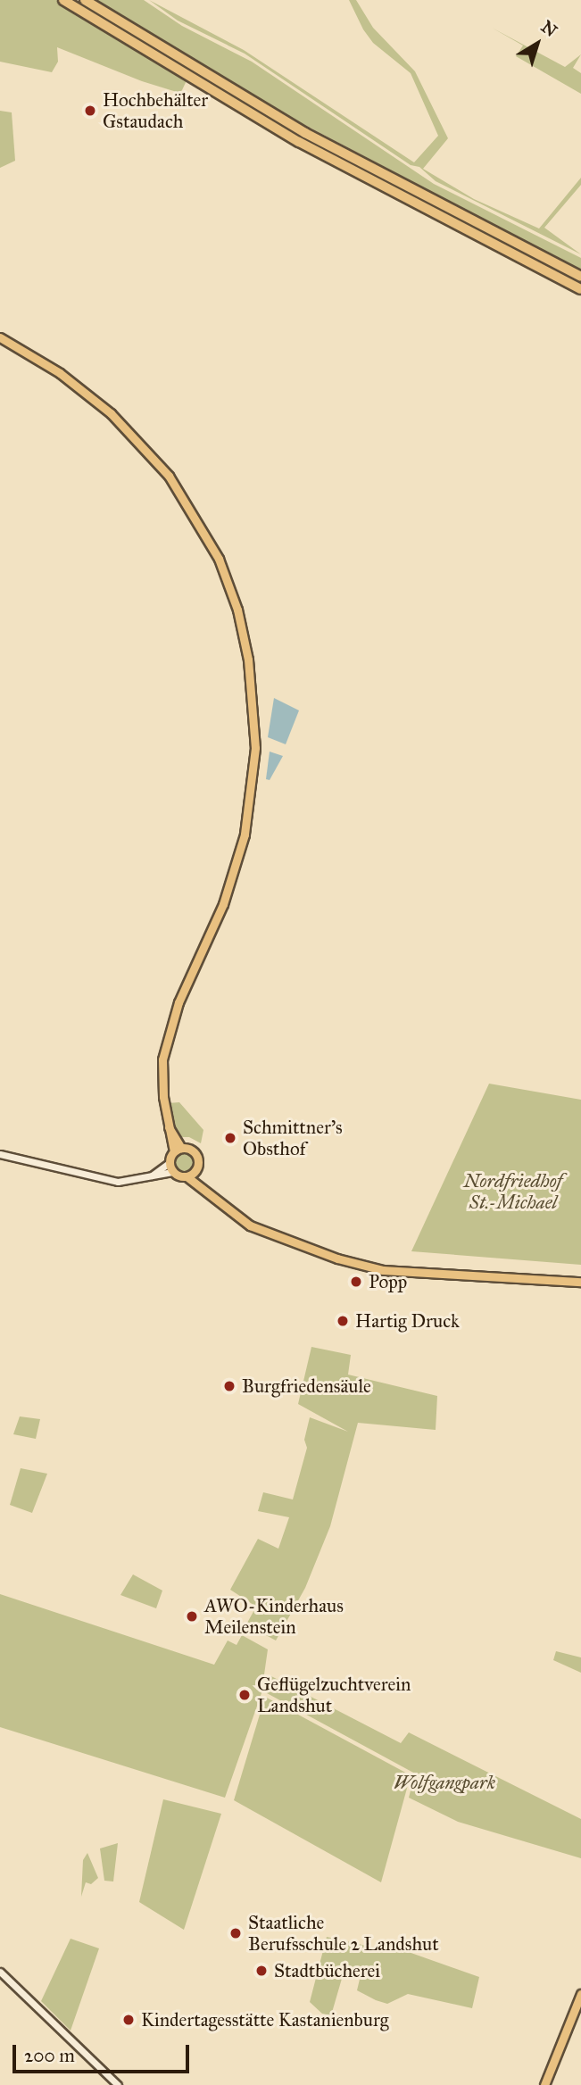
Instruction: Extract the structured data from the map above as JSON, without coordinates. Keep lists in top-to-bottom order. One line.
{"parks":["Nordfriedhof St.-Michael","Wolfgangpark"],"places":["Hochbehälter Gstaudach","Schmittner's Obsthof","Popp","Hartig Druck","Burgfriedensäule","AWO-Kinderhaus Meilenstein","Geflügelzuchtverein Landshut","Staatliche Berufsschule 2 Landshut","Stadtbücherei","Kindertagesstätte Kastanienburg"],"scale_bar":"200 m","north":"top right"}
